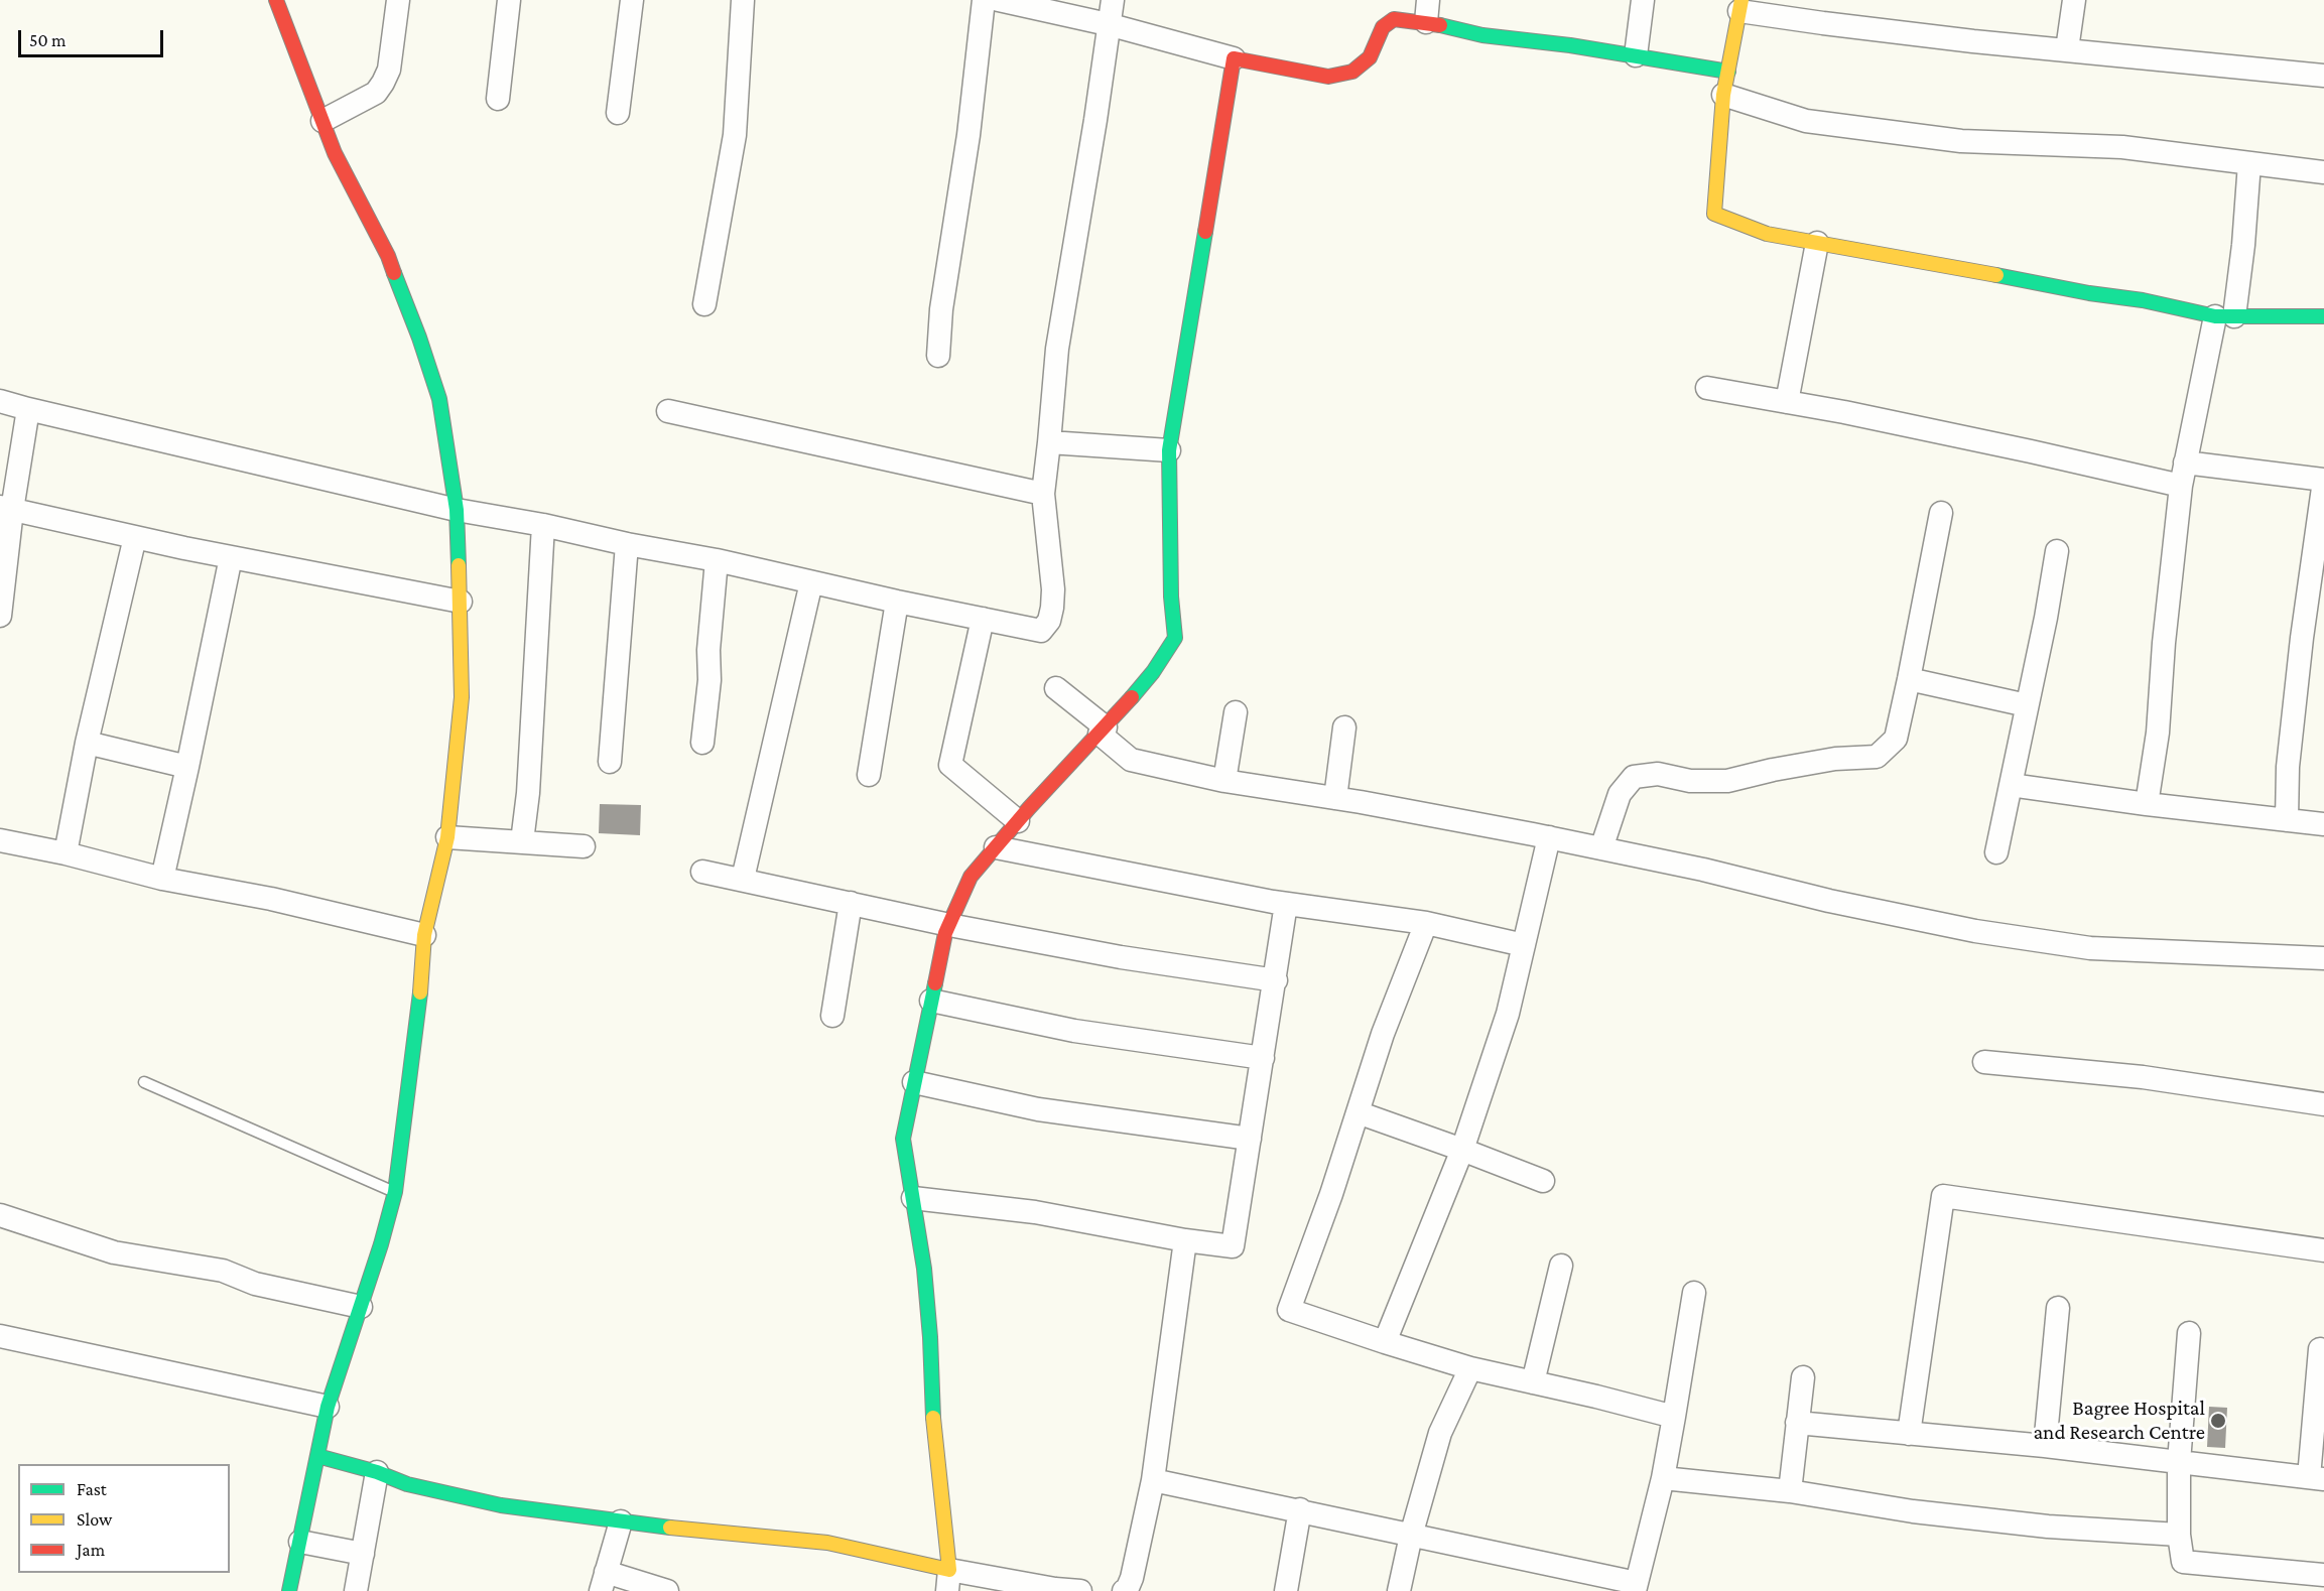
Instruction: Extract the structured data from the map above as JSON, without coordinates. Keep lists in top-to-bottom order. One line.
{"places":["Bagree Hospital and Research Centre"],"legend":["Fast","Slow","Jam"],"scale_bar":"50 m"}
